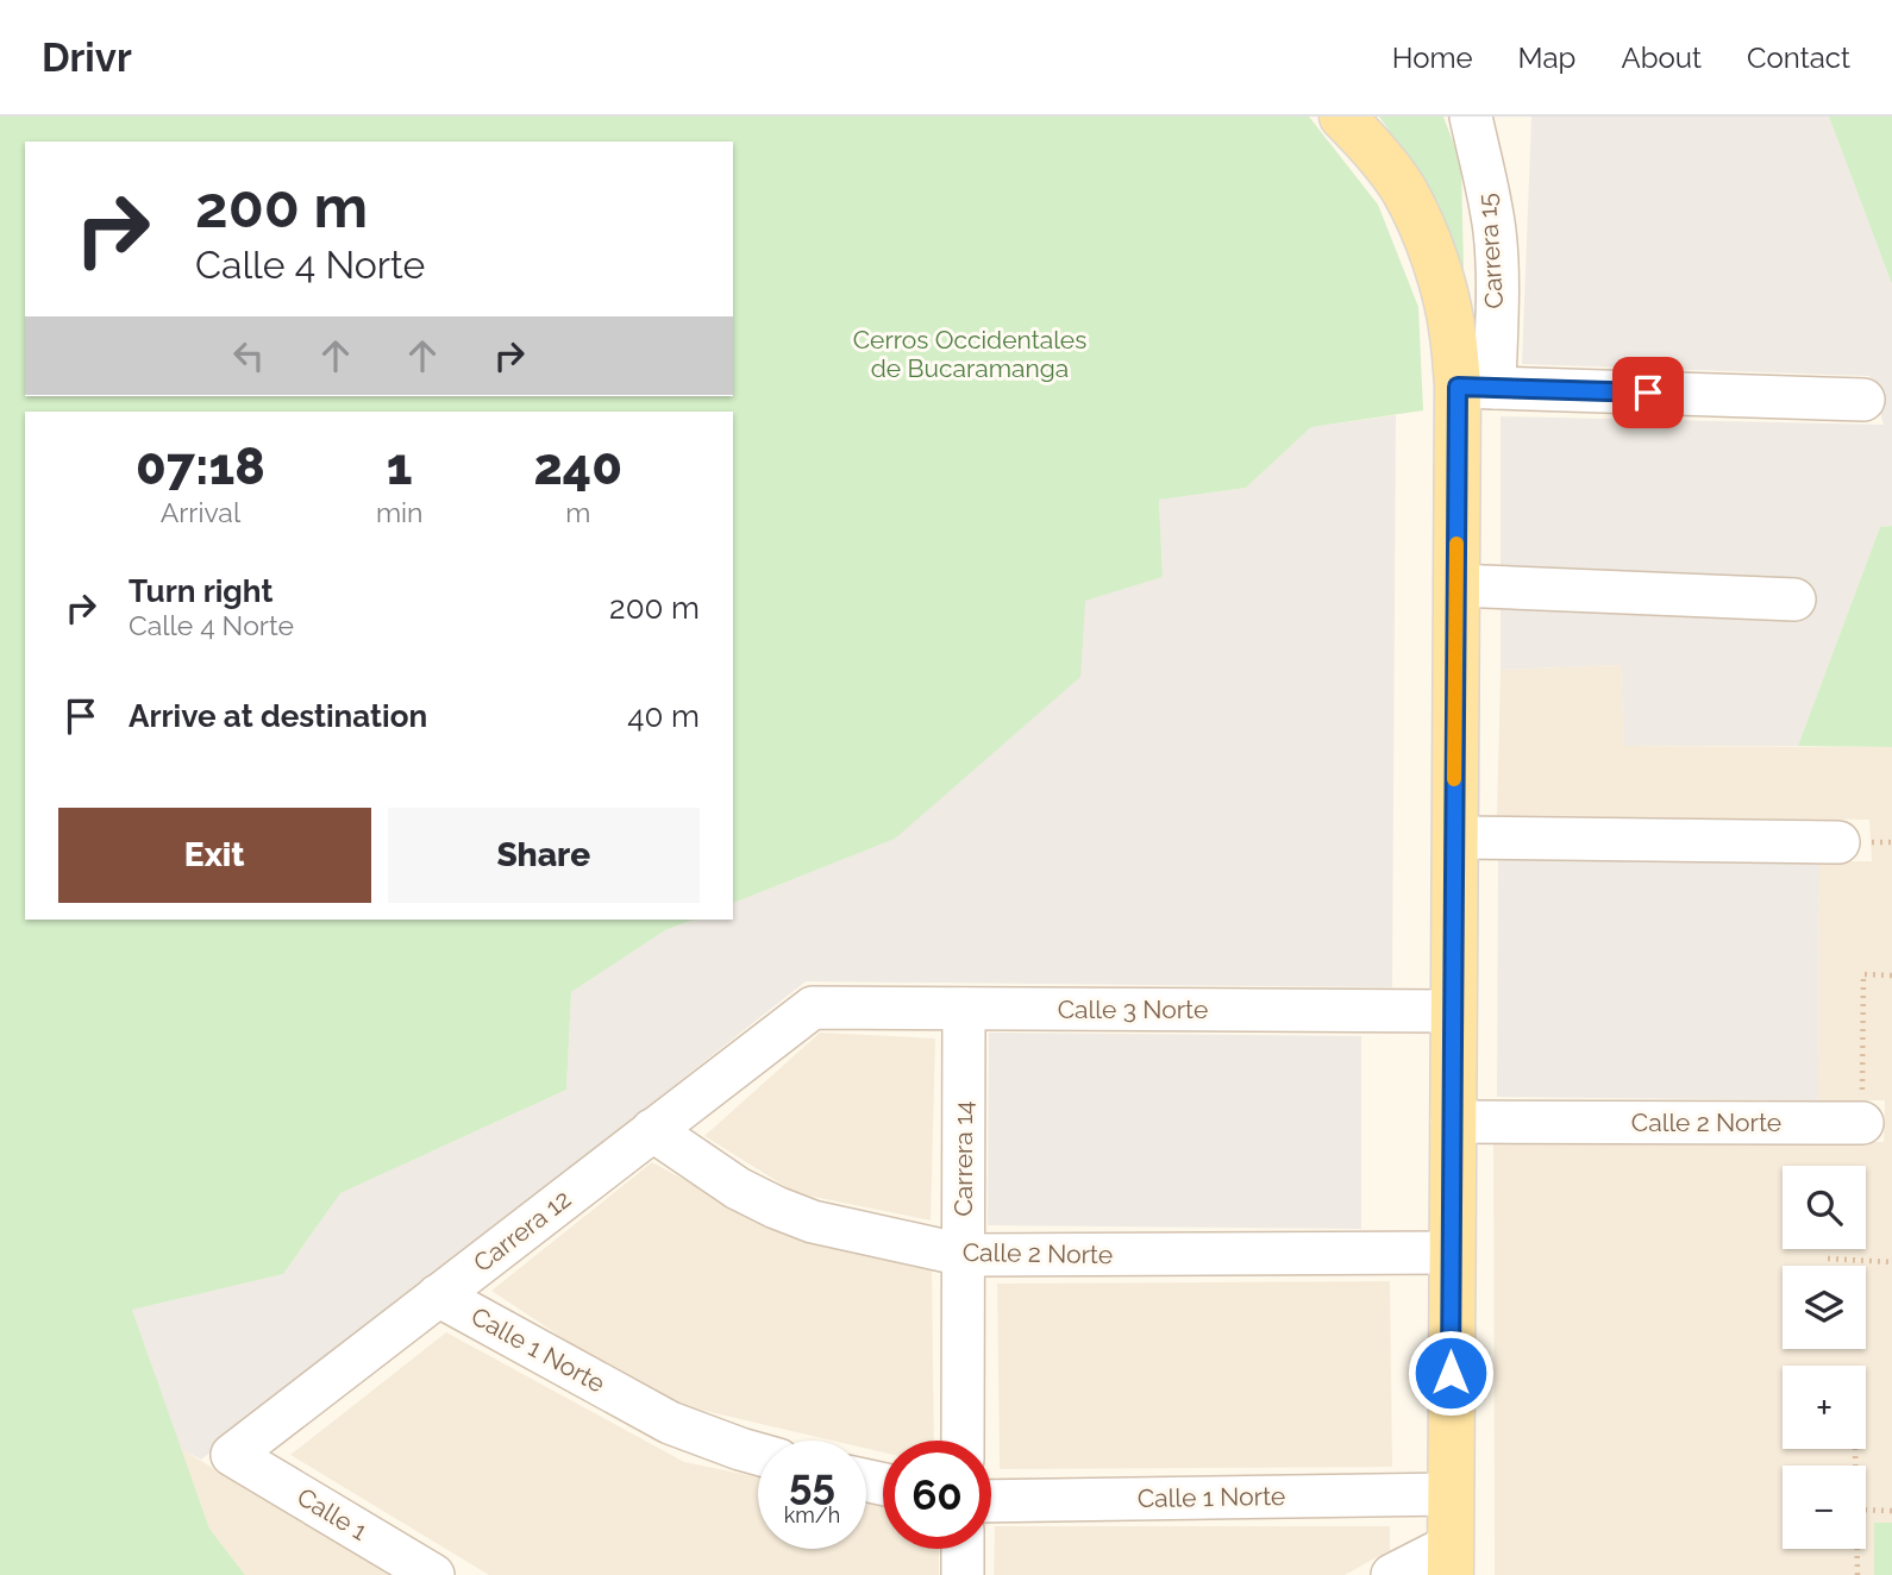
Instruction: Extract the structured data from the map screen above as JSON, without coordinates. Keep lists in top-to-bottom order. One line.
{"streets":{"street":["Carrera 15","Calle 3 Norte","Calle 2 Norte","Carrera 14","Carrera 12","Calle 1 Norte","Calle 1"]},"crossings":[["Calle 3 Norte","Carrera 14"],["Calle 3 Norte","Carrera 12"],["Calle 2 Norte","Carrera 14"],["Calle 2 Norte","Carrera 12"],["Carrera 12","Calle 1 Norte"],["Carrera 12","Calle 1"]],"parks":["Cerros Occidentales de Bucaramanga"],"page":{"header":"Drivr","nav":["Home","Map","About","Contact"],"turn":["200 m","Calle 4 Norte"],"eta":["07:18","Arrival","1","min","240","m"],"list":[{"name":"Turn right","note":"Calle 4 Norte","value":"200 m"},{"name":"Arrive at destination","value":"40 m"}],"buttons":["Exit","Share"],"map_buttons":["+","−"],"speed":"55 km/h","limit":"60"}}
